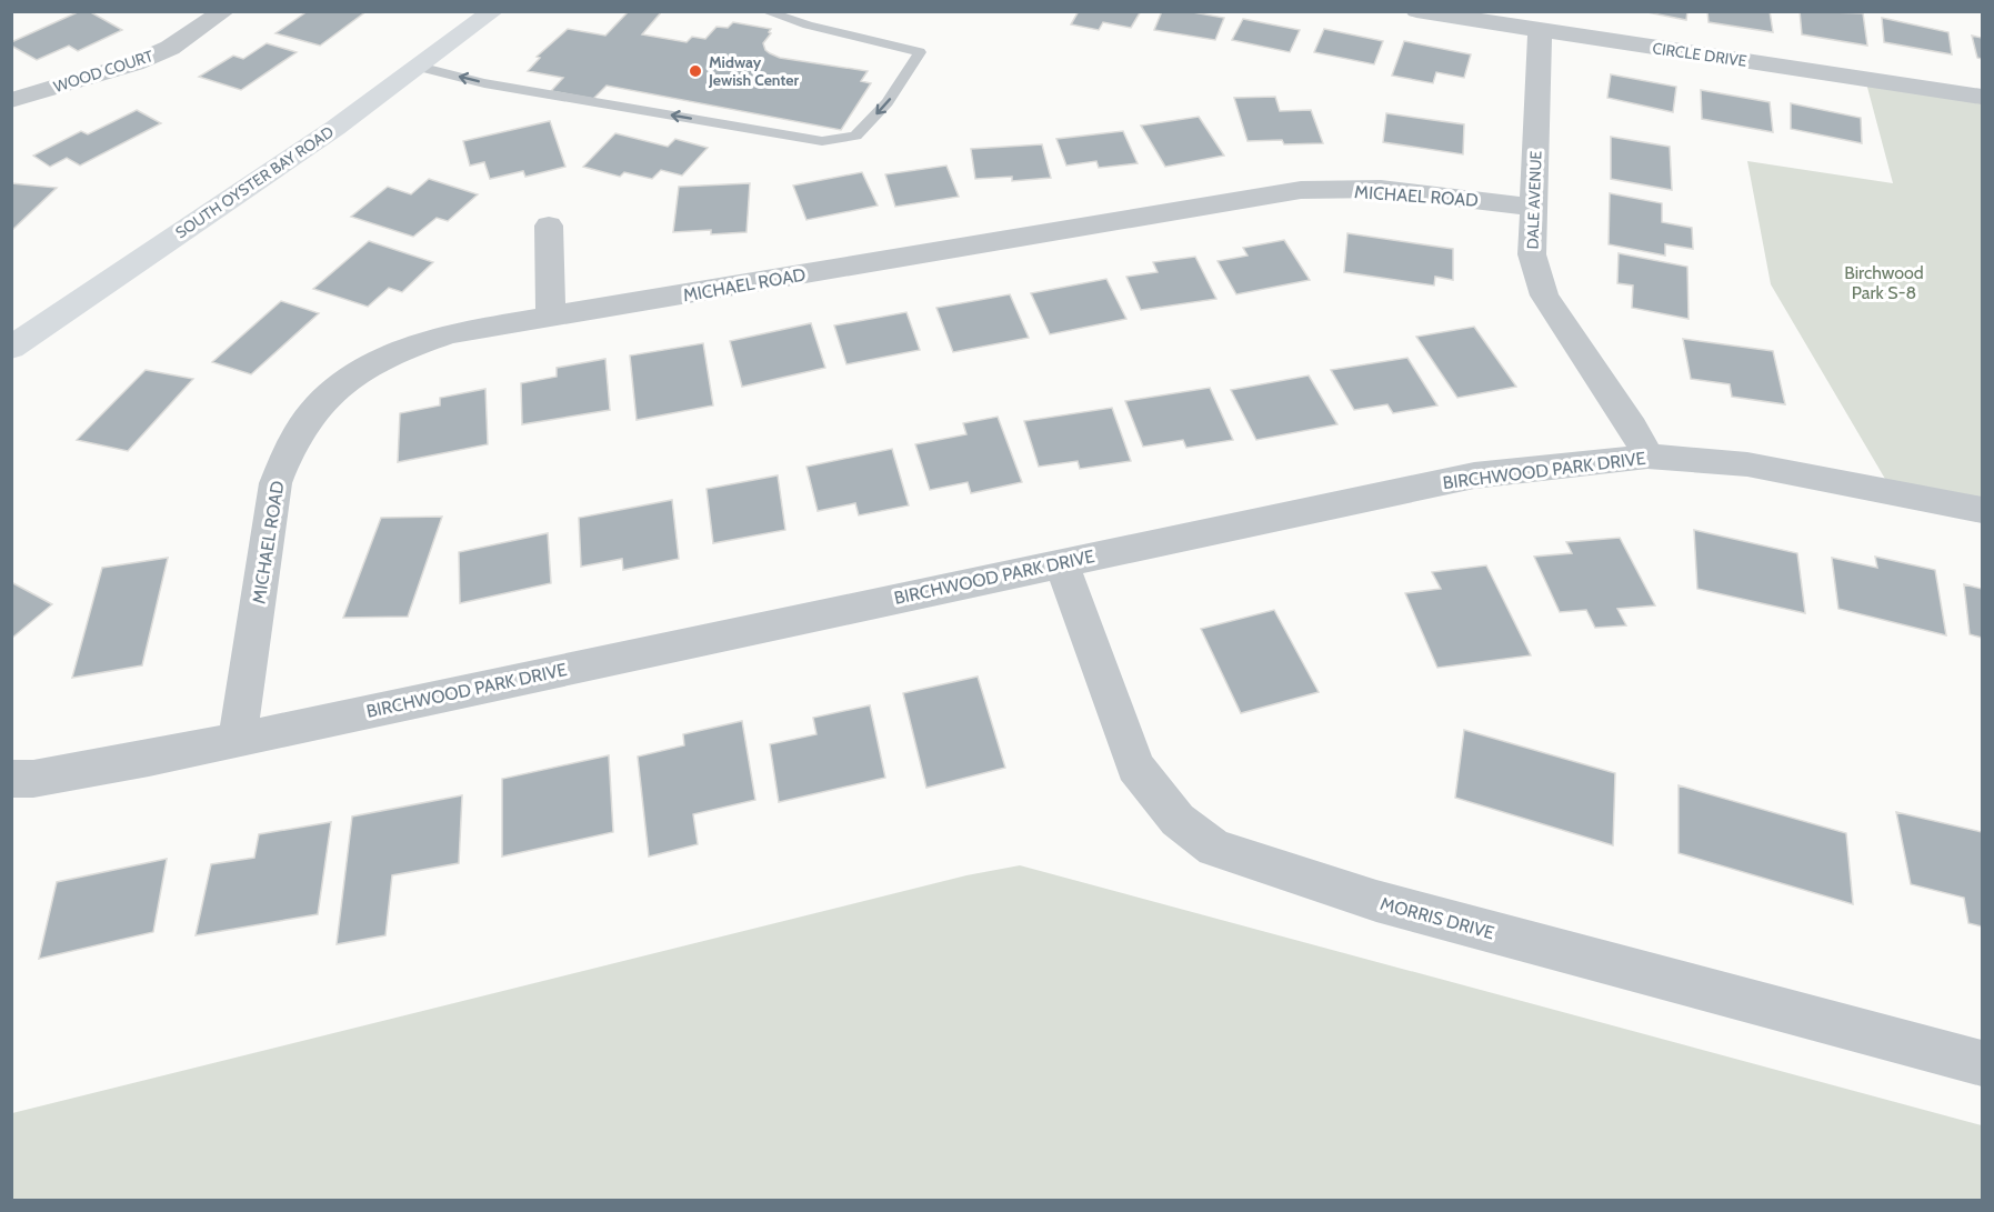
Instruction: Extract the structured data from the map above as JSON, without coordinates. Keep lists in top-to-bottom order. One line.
{"streets":{"main road":["SOUTH OYSTER BAY ROAD"],"street":["CIRCLE DRIVE","WOOD COURT","MICHAEL ROAD","DALE AVENUE","BIRCHWOOD PARK DRIVE","MORRIS DRIVE"]},"crossings":[["CIRCLE DRIVE","DALE AVENUE"],["MICHAEL ROAD","DALE AVENUE"],["MICHAEL ROAD","BIRCHWOOD PARK DRIVE"],["DALE AVENUE","BIRCHWOOD PARK DRIVE"],["BIRCHWOOD PARK DRIVE","MORRIS DRIVE"]],"parks":["Birchwood Park S-8"],"places":["Midway Jewish Center"]}
